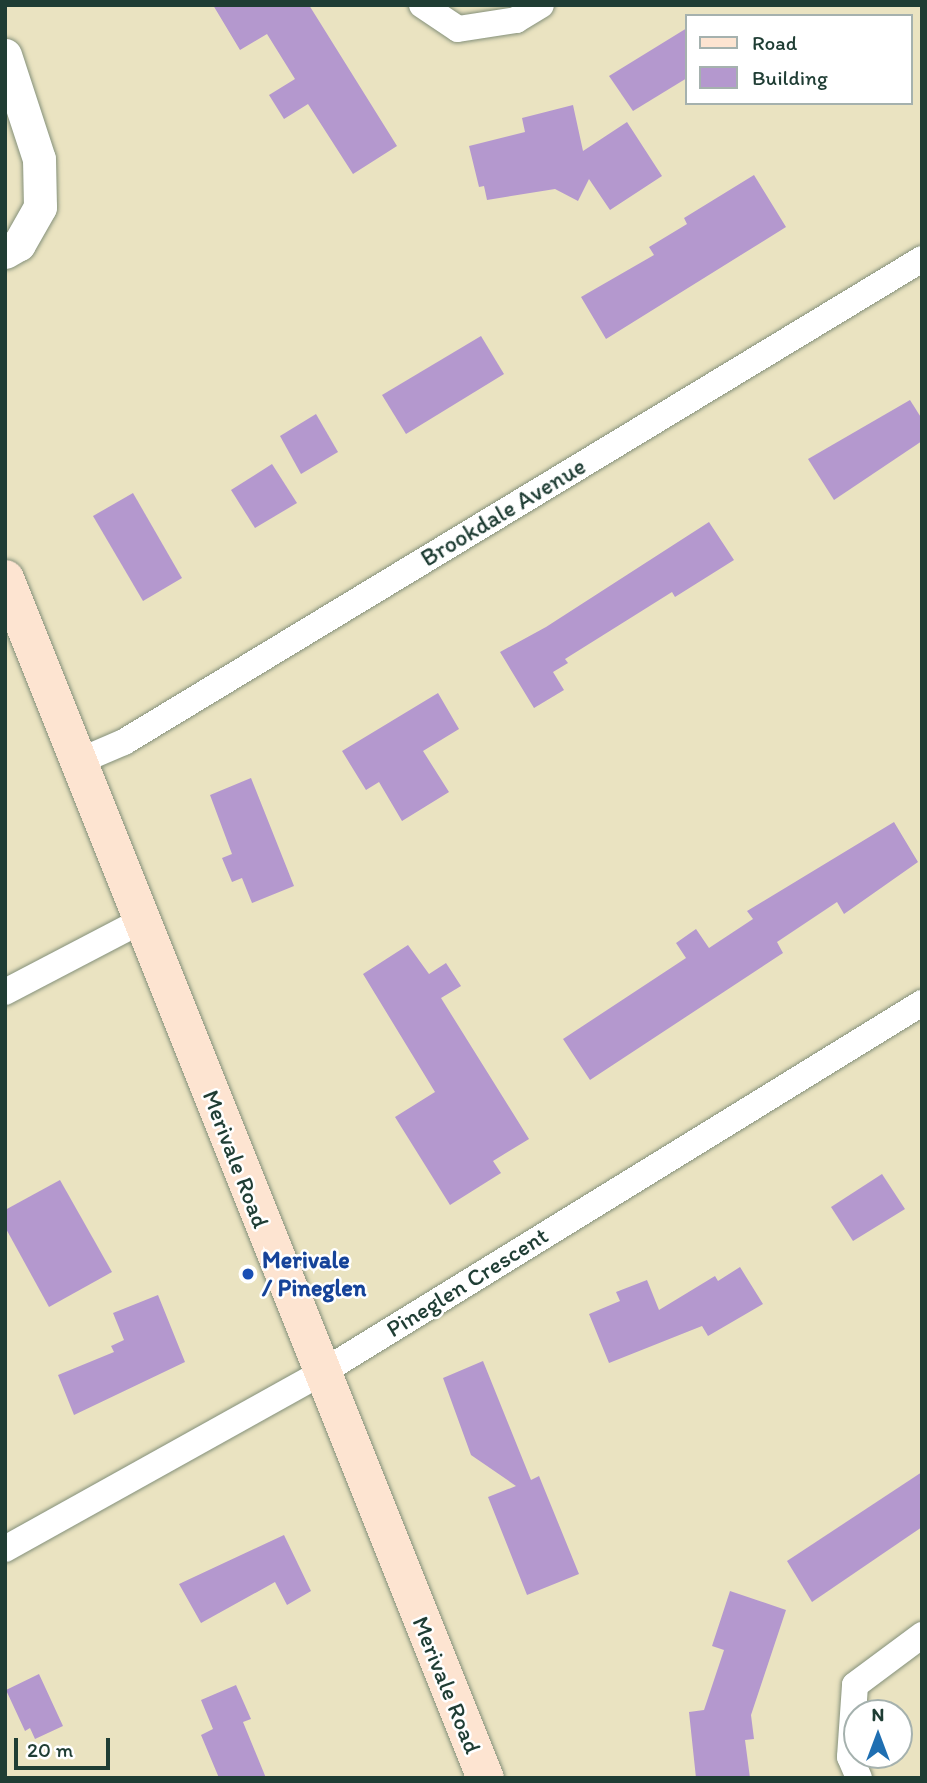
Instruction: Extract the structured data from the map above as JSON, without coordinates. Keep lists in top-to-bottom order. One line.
{"streets":{"main road":["Merivale Road"],"street":["Brookdale Avenue","Pineglen Crescent"]},"crossings":[["Brookdale Avenue","Merivale Road"],["Merivale Road","Pineglen Crescent"]],"places":["Merivale / Pineglen"],"legend":["Road","Building"],"scale_bar":"20 m","north":"top"}
